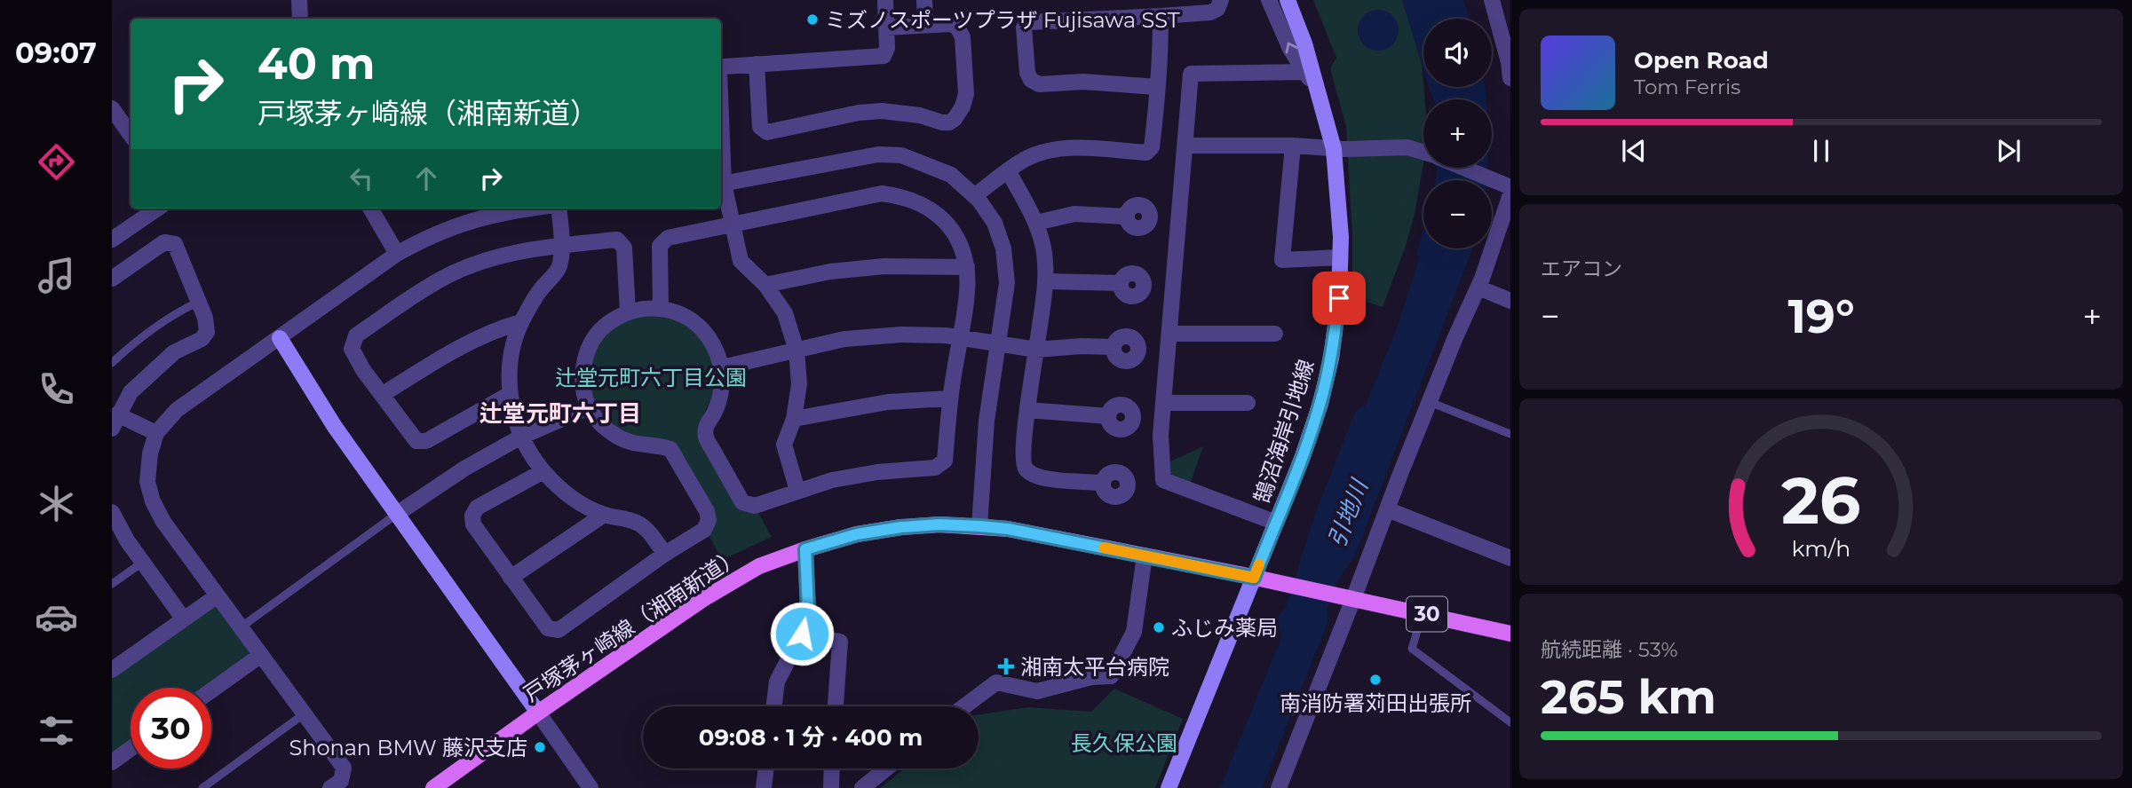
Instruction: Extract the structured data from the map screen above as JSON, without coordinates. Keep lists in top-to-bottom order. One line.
{"streets":{"main road":["30","戸塚茅ヶ崎線（湘南新道）"],"street":["鵠沼海岸引地線"]},"crossings":[["鵠沼海岸引地線","戸塚茅ヶ崎線（湘南新道）"],["30","戸塚茅ヶ崎線（湘南新道）"]],"districts":["辻堂元町六丁目"],"water":["引地川"],"parks":["辻堂元町六丁目公園","長久保公園"],"places":{"other":["ミズノスポーツプラザ Fujisawa SST","ふじみ薬局","南消防署苅田出張所","Shonan BMW 藤沢支店"],"health":["湘南太平台病院"]},"page":{"tabs":"09:07","map_buttons":["+","−"],"turn":["40 m","戸塚茅ヶ崎線（湘南新道）"],"song":["Open Road","Tom Ferris"],"tile":["エアコン",["航続距離 · 53%","265 km"]],"heat":["−","19°","+"],"limit":"30","trip":"09:08 · 1 分 · 400 m","gauge":["26","km/h"]}}
